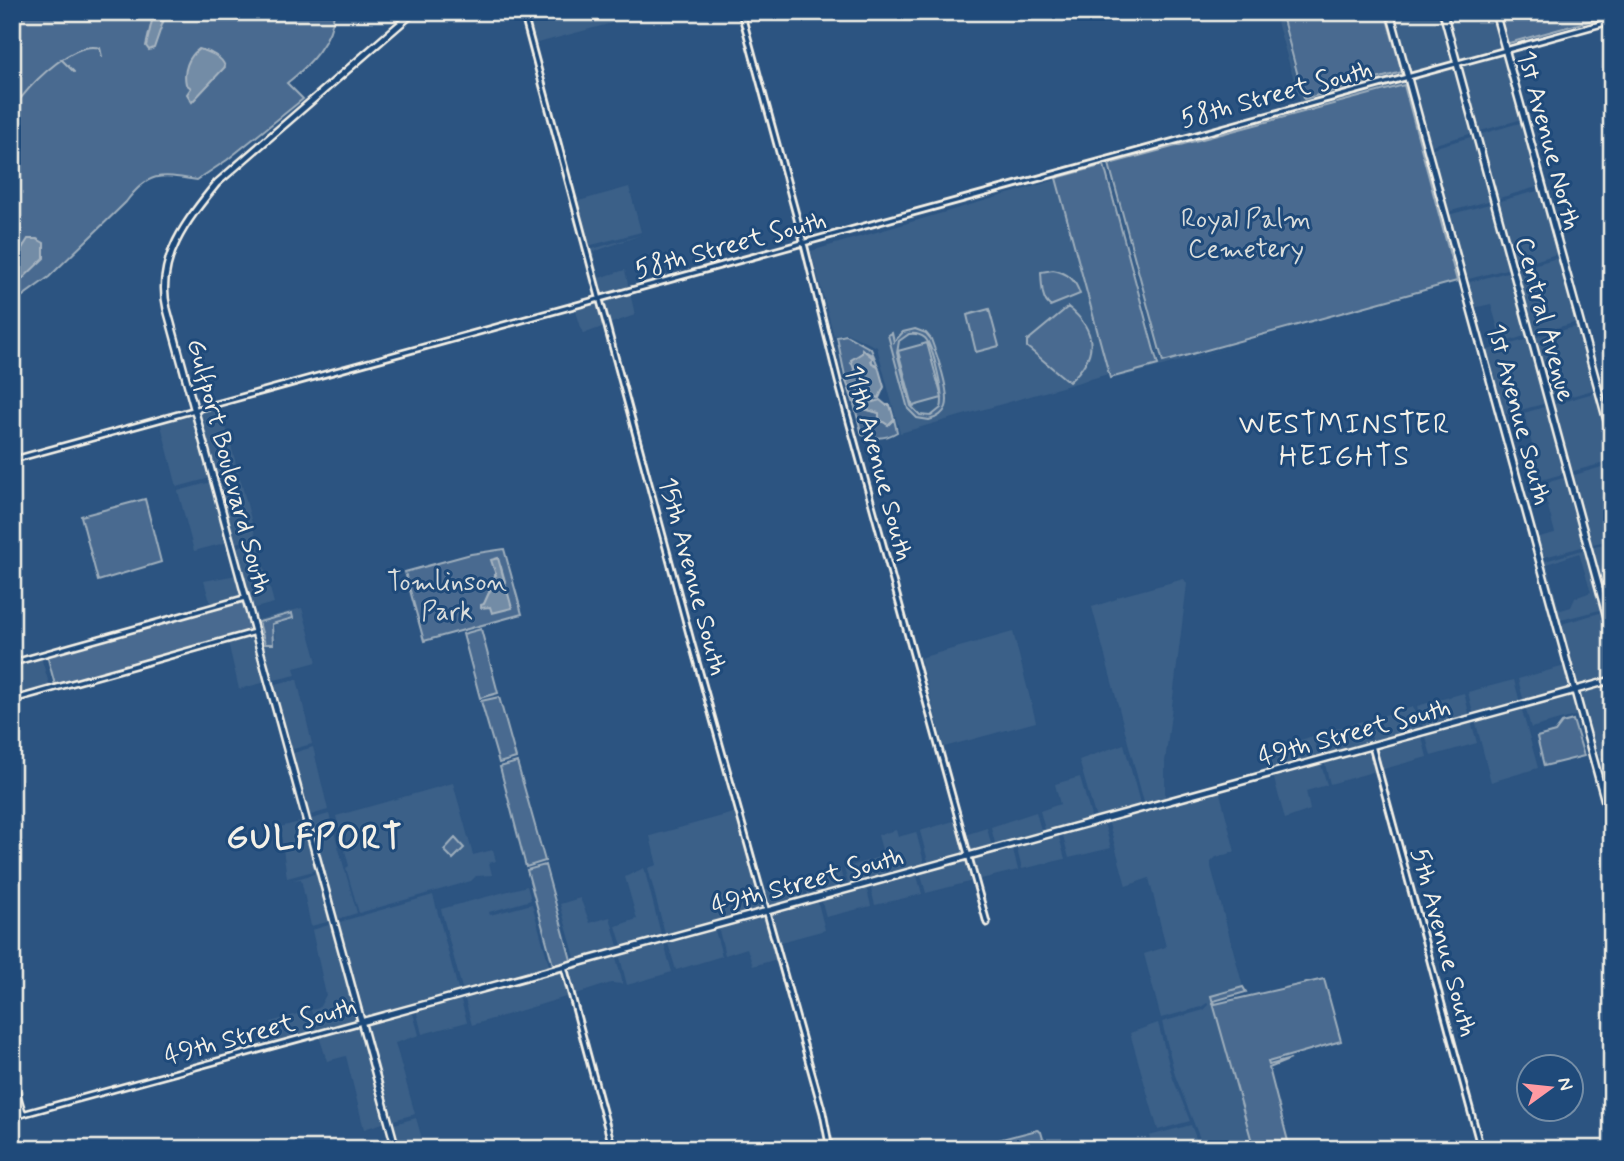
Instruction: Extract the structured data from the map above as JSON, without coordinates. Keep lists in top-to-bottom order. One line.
{"streets":{"main road":["1st Avenue North","Central Avenue","1st Avenue South","Gulfport Boulevard South","49th Street South"],"street":["58th Street South","11th Avenue South","15th Avenue South","5th Avenue South"]},"crossings":[["58th Street South","1st Avenue North"],["58th Street South","Central Avenue"],["58th Street South","1st Avenue South"],["58th Street South","11th Avenue South"],["58th Street South","Gulfport Boulevard South"],["58th Street South","15th Avenue South"],["1st Avenue South","49th Street South"],["11th Avenue South","49th Street South"],["Gulfport Boulevard South","49th Street South"],["15th Avenue South","49th Street South"],["49th Street South","5th Avenue South"]],"districts":["WESTMINSTER HEIGHTS","GULFPORT"],"parks":["Royal Palm Cemetery","Tomlinson Park"],"north":"right"}
